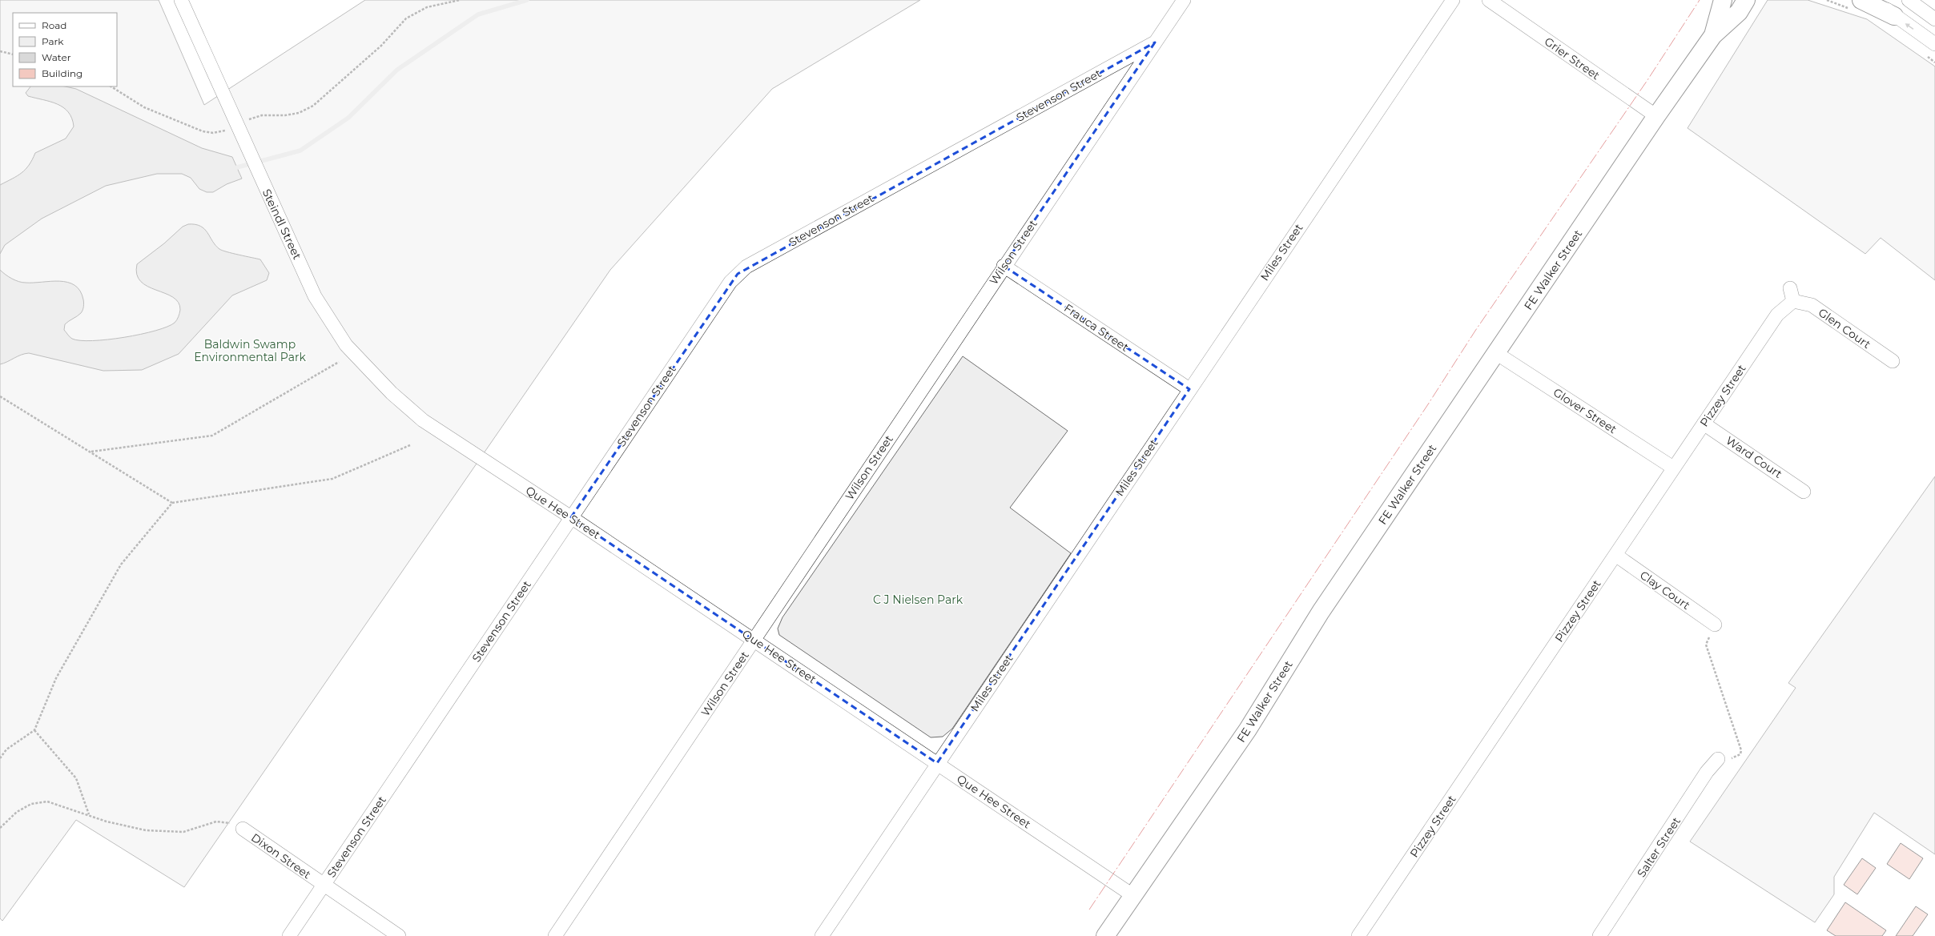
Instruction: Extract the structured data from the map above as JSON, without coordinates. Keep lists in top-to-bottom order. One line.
{"streets":{"main road":["FE Walker Street"],"street":["Grier Street","Stevenson Street","Steindl Street","Wilson Street","Miles Street","Frauca Street","Glen Court","Pizzey Street","Glover Street","Ward Court","Que Hee Street","Clay Court","Salter Street","Dixon Street"]},"crossings":[["Grier Street","FE Walker Street"],["Stevenson Street","Wilson Street"],["Stevenson Street","Que Hee Street"],["Stevenson Street","Dixon Street"],["Steindl Street","Que Hee Street"],["Wilson Street","Frauca Street"],["Wilson Street","Que Hee Street"],["Miles Street","Frauca Street"],["Miles Street","Que Hee Street"],["FE Walker Street","Glover Street"],["FE Walker Street","Que Hee Street"],["Glen Court","Pizzey Street"],["Pizzey Street","Glover Street"],["Pizzey Street","Ward Court"],["Pizzey Street","Clay Court"]],"parks":["Baldwin Swamp Environmental Park","C J Nielsen Park"],"legend":["Road","Park","Water","Building"]}
